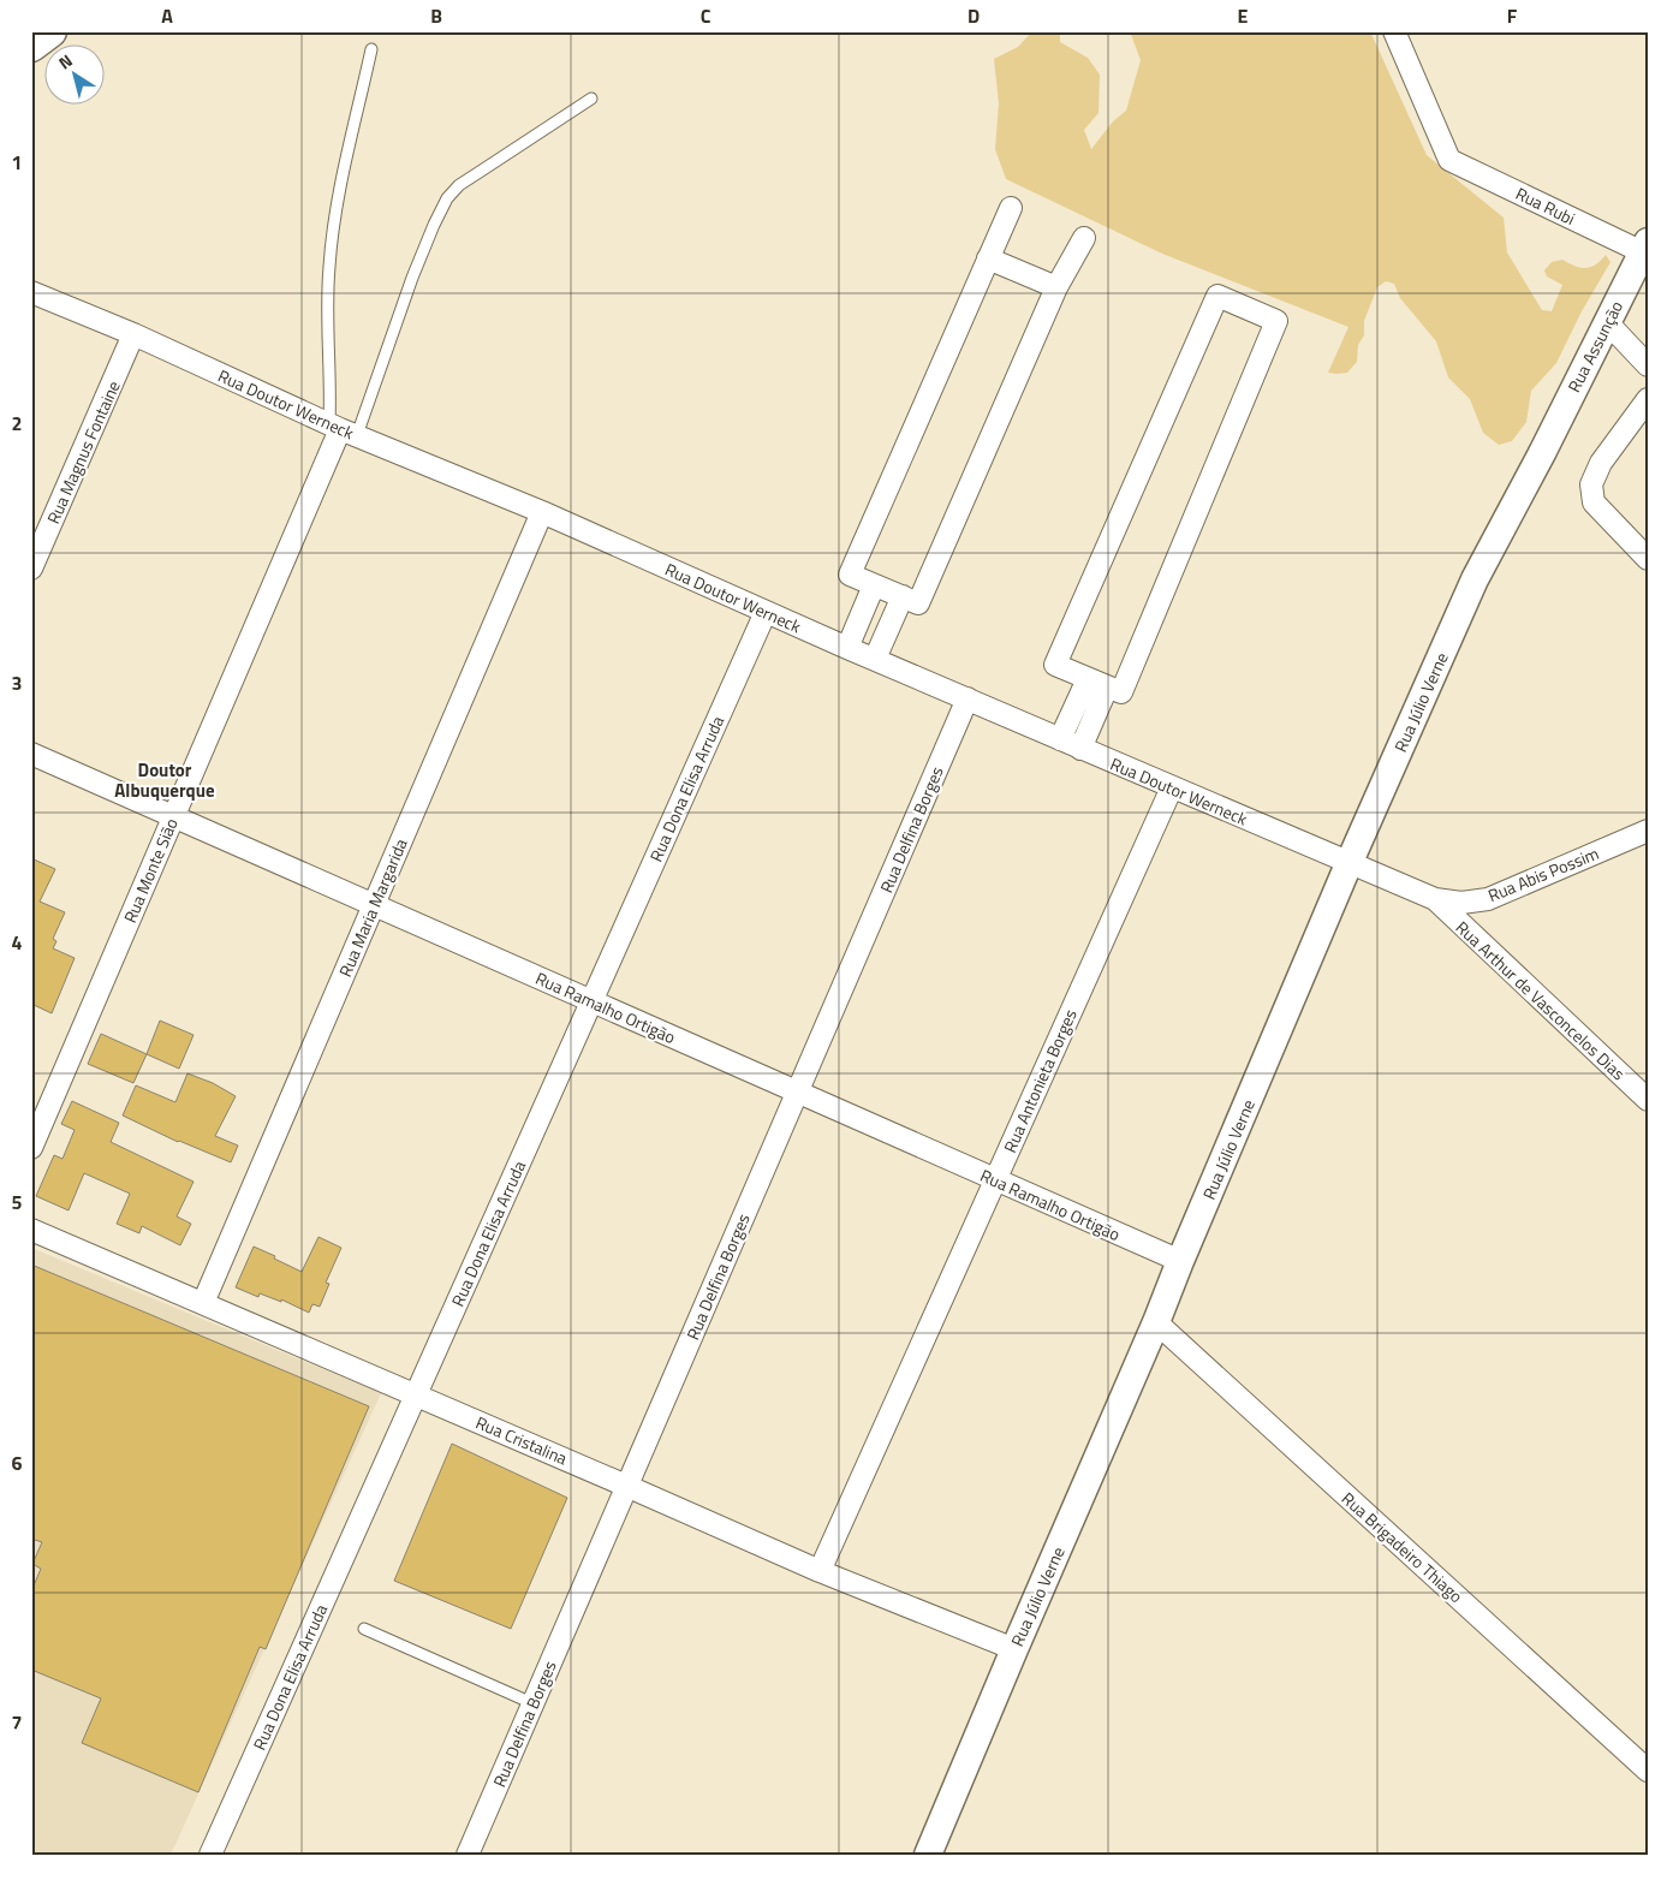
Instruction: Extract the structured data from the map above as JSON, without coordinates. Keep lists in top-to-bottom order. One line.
{"streets":{"street":["Rua Rubi","Rua Assunção","Rua Doutor Werneck","Rua Magnus Fontaine","Rua Júlio Verne","Rua Dona Elisa Arruda","Rua Delfina Borges","Rua Monte Sião","Rua Abis Possim","Rua Maria Margarida","Rua Arthur de Vasconcelos Dias","Rua Ramalho Ortigão","Rua Antonieta Borges","Rua Cristalina","Rua Brigadeiro Thiago"]},"crossings":[["Rua Rubi","Rua Assunção"],["Rua Assunção","Rua Júlio Verne"],["Rua Doutor Werneck","Rua Magnus Fontaine"],["Rua Doutor Werneck","Rua Júlio Verne"],["Rua Doutor Werneck","Rua Dona Elisa Arruda"],["Rua Doutor Werneck","Rua Delfina Borges"],["Rua Doutor Werneck","Rua Monte Sião"],["Rua Doutor Werneck","Rua Abis Possim"],["Rua Doutor Werneck","Rua Maria Margarida"],["Rua Doutor Werneck","Rua Arthur de Vasconcelos Dias"],["Rua Doutor Werneck","Rua Antonieta Borges"],["Rua Júlio Verne","Rua Ramalho Ortigão"],["Rua Júlio Verne","Rua Cristalina"],["Rua Júlio Verne","Rua Brigadeiro Thiago"],["Rua Dona Elisa Arruda","Rua Ramalho Ortigão"],["Rua Dona Elisa Arruda","Rua Cristalina"],["Rua Delfina Borges","Rua Ramalho Ortigão"],["Rua Delfina Borges","Rua Cristalina"],["Rua Monte Sião","Rua Ramalho Ortigão"],["Rua Abis Possim","Rua Arthur de Vasconcelos Dias"],["Rua Maria Margarida","Rua Ramalho Ortigão"],["Rua Maria Margarida","Rua Cristalina"],["Rua Ramalho Ortigão","Rua Antonieta Borges"],["Rua Antonieta Borges","Rua Cristalina"]],"districts":["Doutor Albuquerque"],"north":"top left","grid":{"columns":["A","B","C","D","E","F"],"rows":["1","2","3","4","5","6","7"]}}
